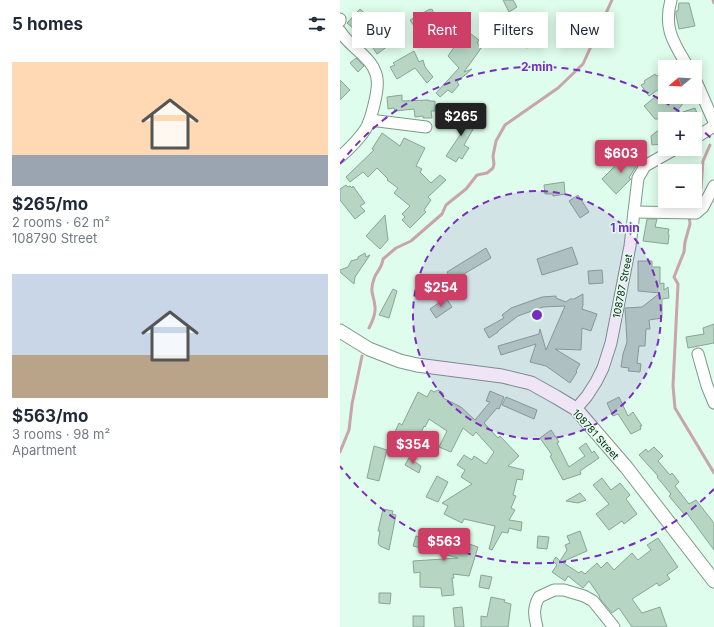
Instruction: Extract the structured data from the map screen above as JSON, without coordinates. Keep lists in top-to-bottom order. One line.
{"streets":{"street":["108787 Street","108781 Street"]},"crossings":[["108787 Street","108781 Street"]],"north":"left","page":{"heading":"5 homes","chip":["Buy","Rent","Filters","New"],"list":[{"name":"$265/mo","note":"2 rooms · 62 m² · 108790 Street"},{"name":"$563/mo","note":"3 rooms · 98 m² · Apartment"}],"map_buttons":["+","−"],"price":["$265","$603","$254","$354","$563"]},"rings":["2 min","1 min"]}
